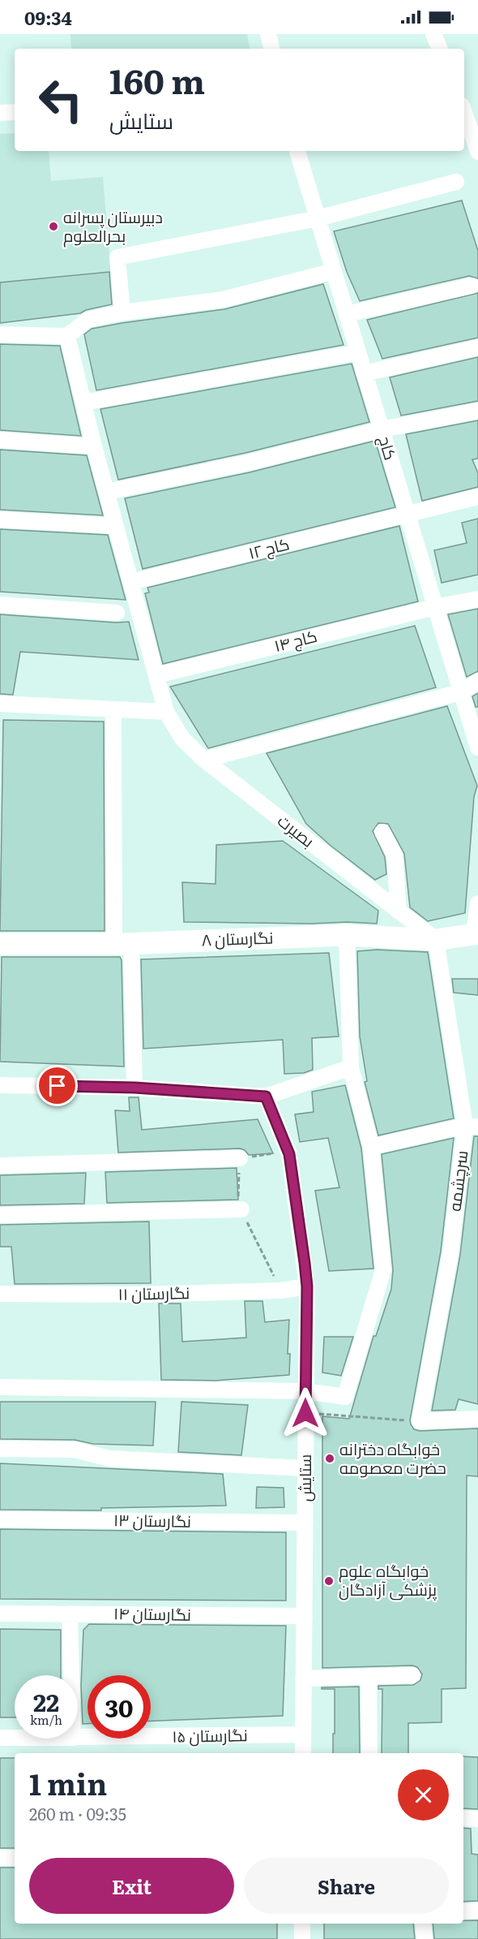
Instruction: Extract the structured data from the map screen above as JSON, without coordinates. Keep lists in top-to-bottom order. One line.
{"streets":{"street":["کاج","کاج ۱۲","کاج ۱۴","بصیرت","نگارستان ۸","سرچشمه","نگارستان ۱۱","ستایش","نگارستان ۱۳","نگارستان ۱۴","نگارستان ۱۵"]},"crossings":[["کاج","کاج ۱۲"],["کاج","کاج ۱۴"],["کاج ۱۲","بصیرت"],["کاج ۱۴","بصیرت"],["بصیرت","نگارستان ۸"],["بصیرت","سرچشمه"],["نگارستان ۸","سرچشمه"],["نگارستان ۱۱","ستایش"],["ستایش","نگارستان ۱۳"],["ستایش","نگارستان ۱۴"],["ستایش","نگارستان ۱۵"]],"places":["دبیرستان پسرانه بحرالعلوم","خوابگاه دخترانه حضرت معصومه","خوابگاه علوم پزشکی آزادگان"],"page":{"status":"09:34","turn":["160 m","ستایش"],"speed":"22 km/h","limit":"30","heading":["1 min","260 m · 09:35"],"buttons":["Exit","Share"]}}
